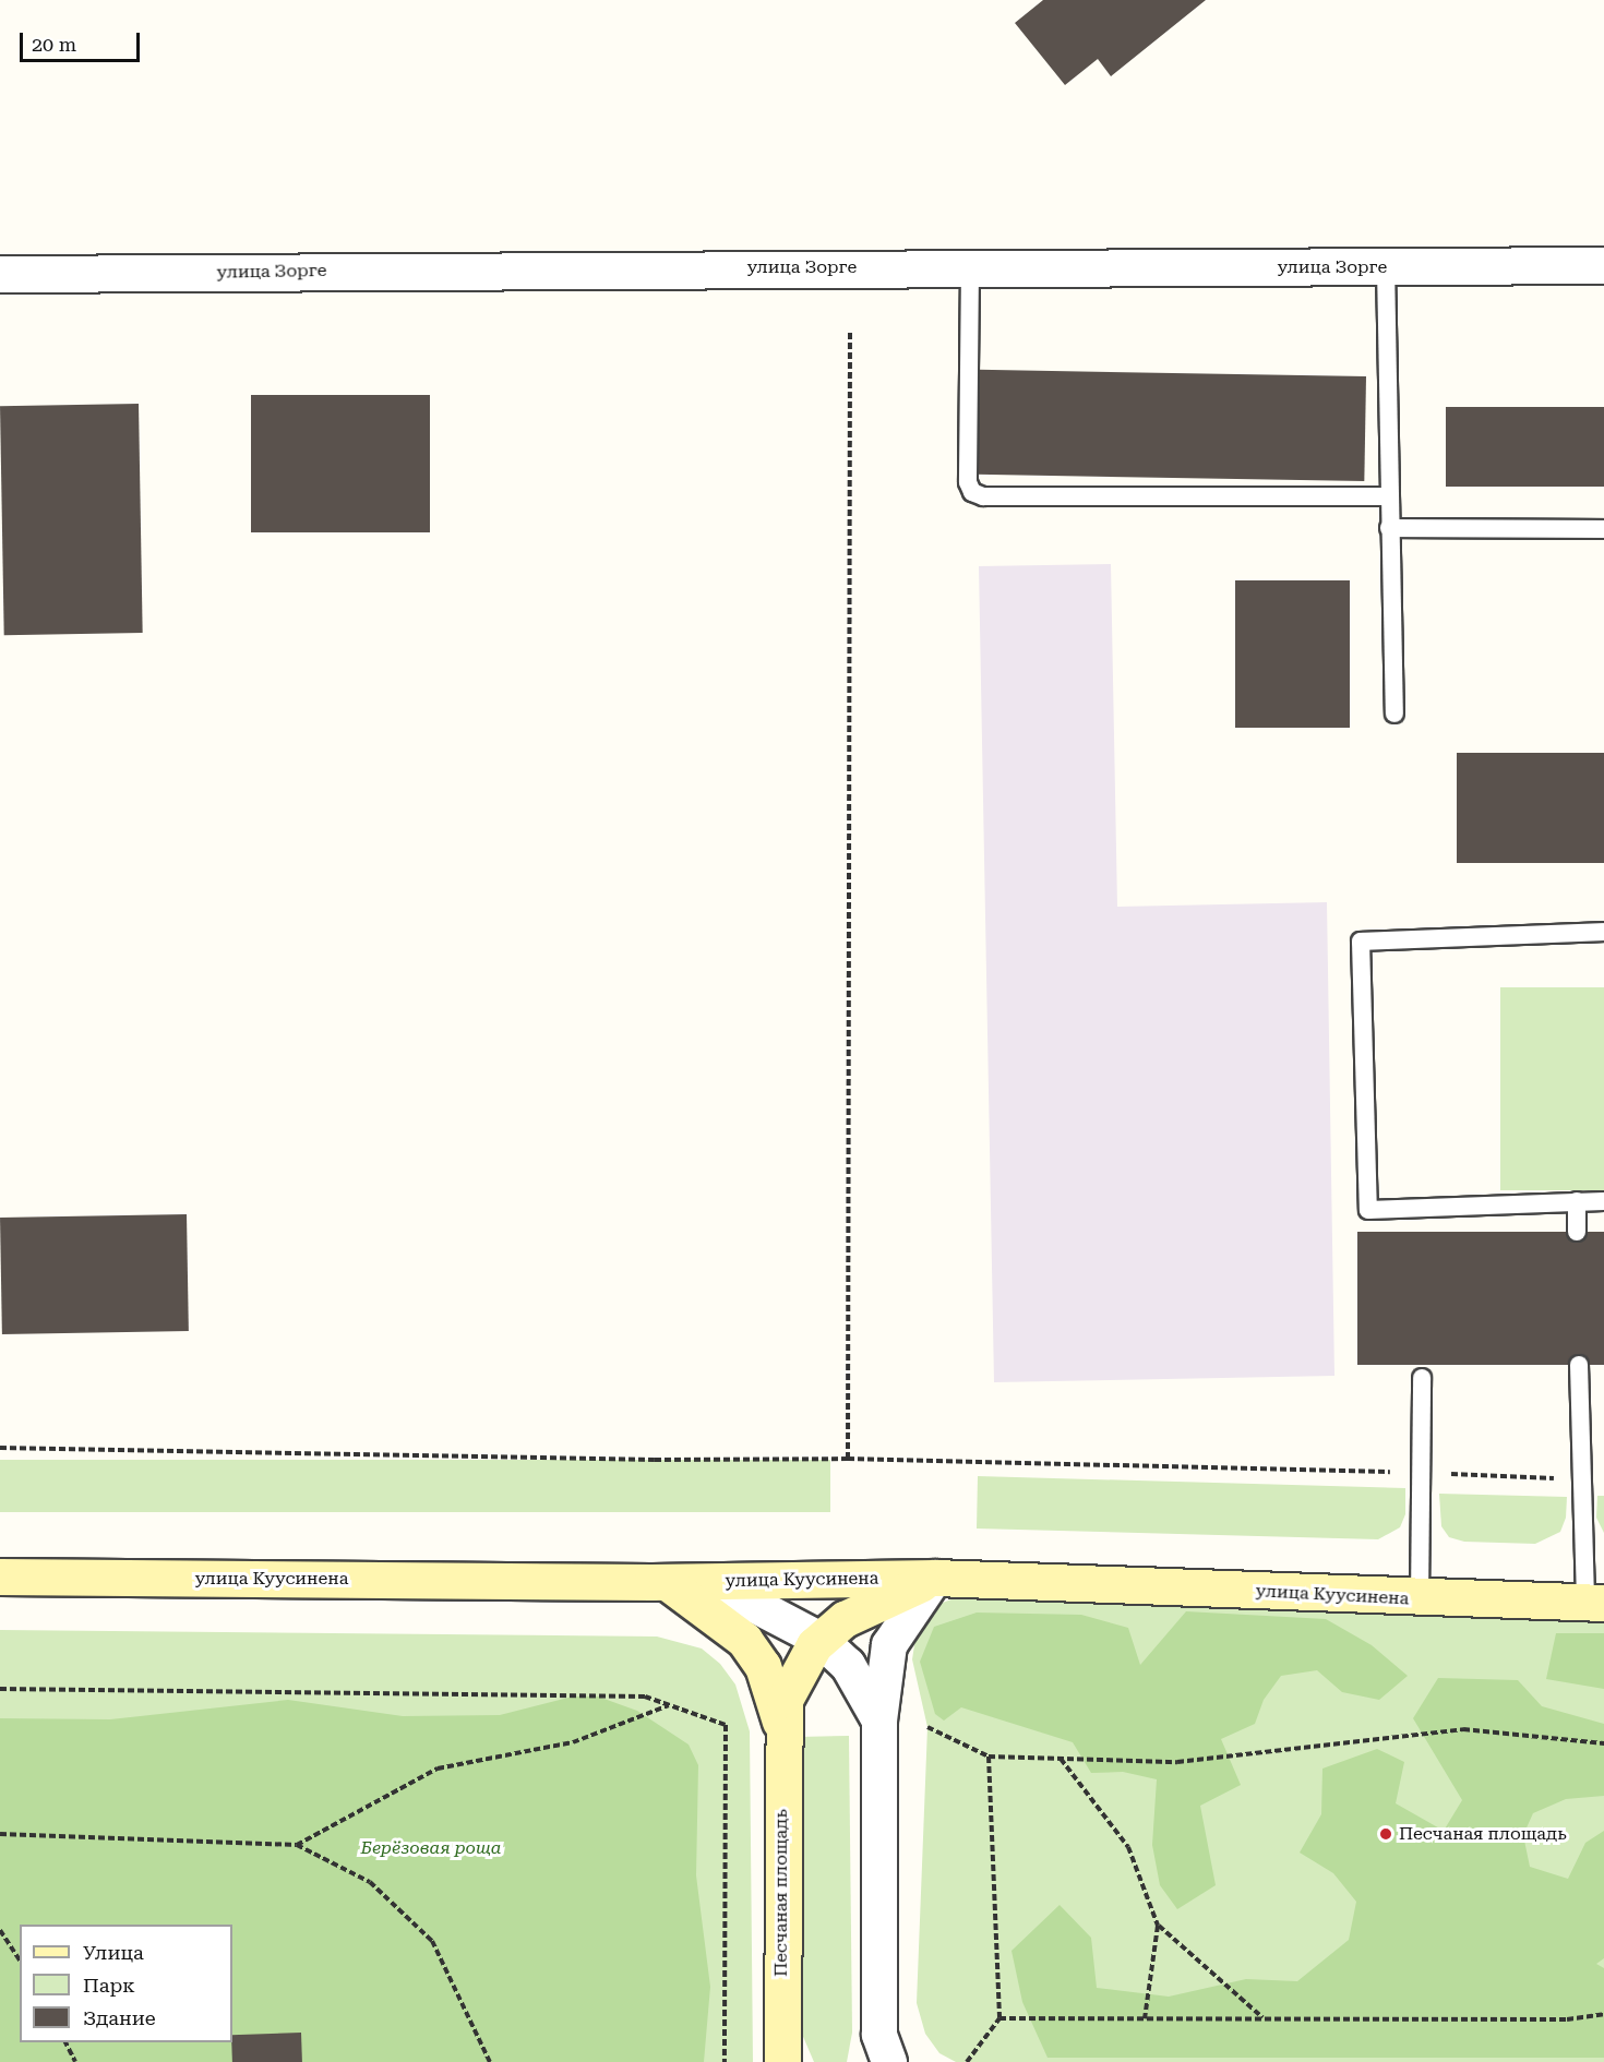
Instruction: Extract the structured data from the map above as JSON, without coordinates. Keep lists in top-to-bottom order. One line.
{"streets":{"main road":["улица Куусинена","Песчаная площадь"],"street":["улица Зорге"]},"crossings":[["улица Куусинена","Песчаная площадь"]],"parks":["Берёзовая роща"],"places":["Песчаная площадь"],"legend":["Улица","Парк","Здание"],"scale_bar":"20 m"}
